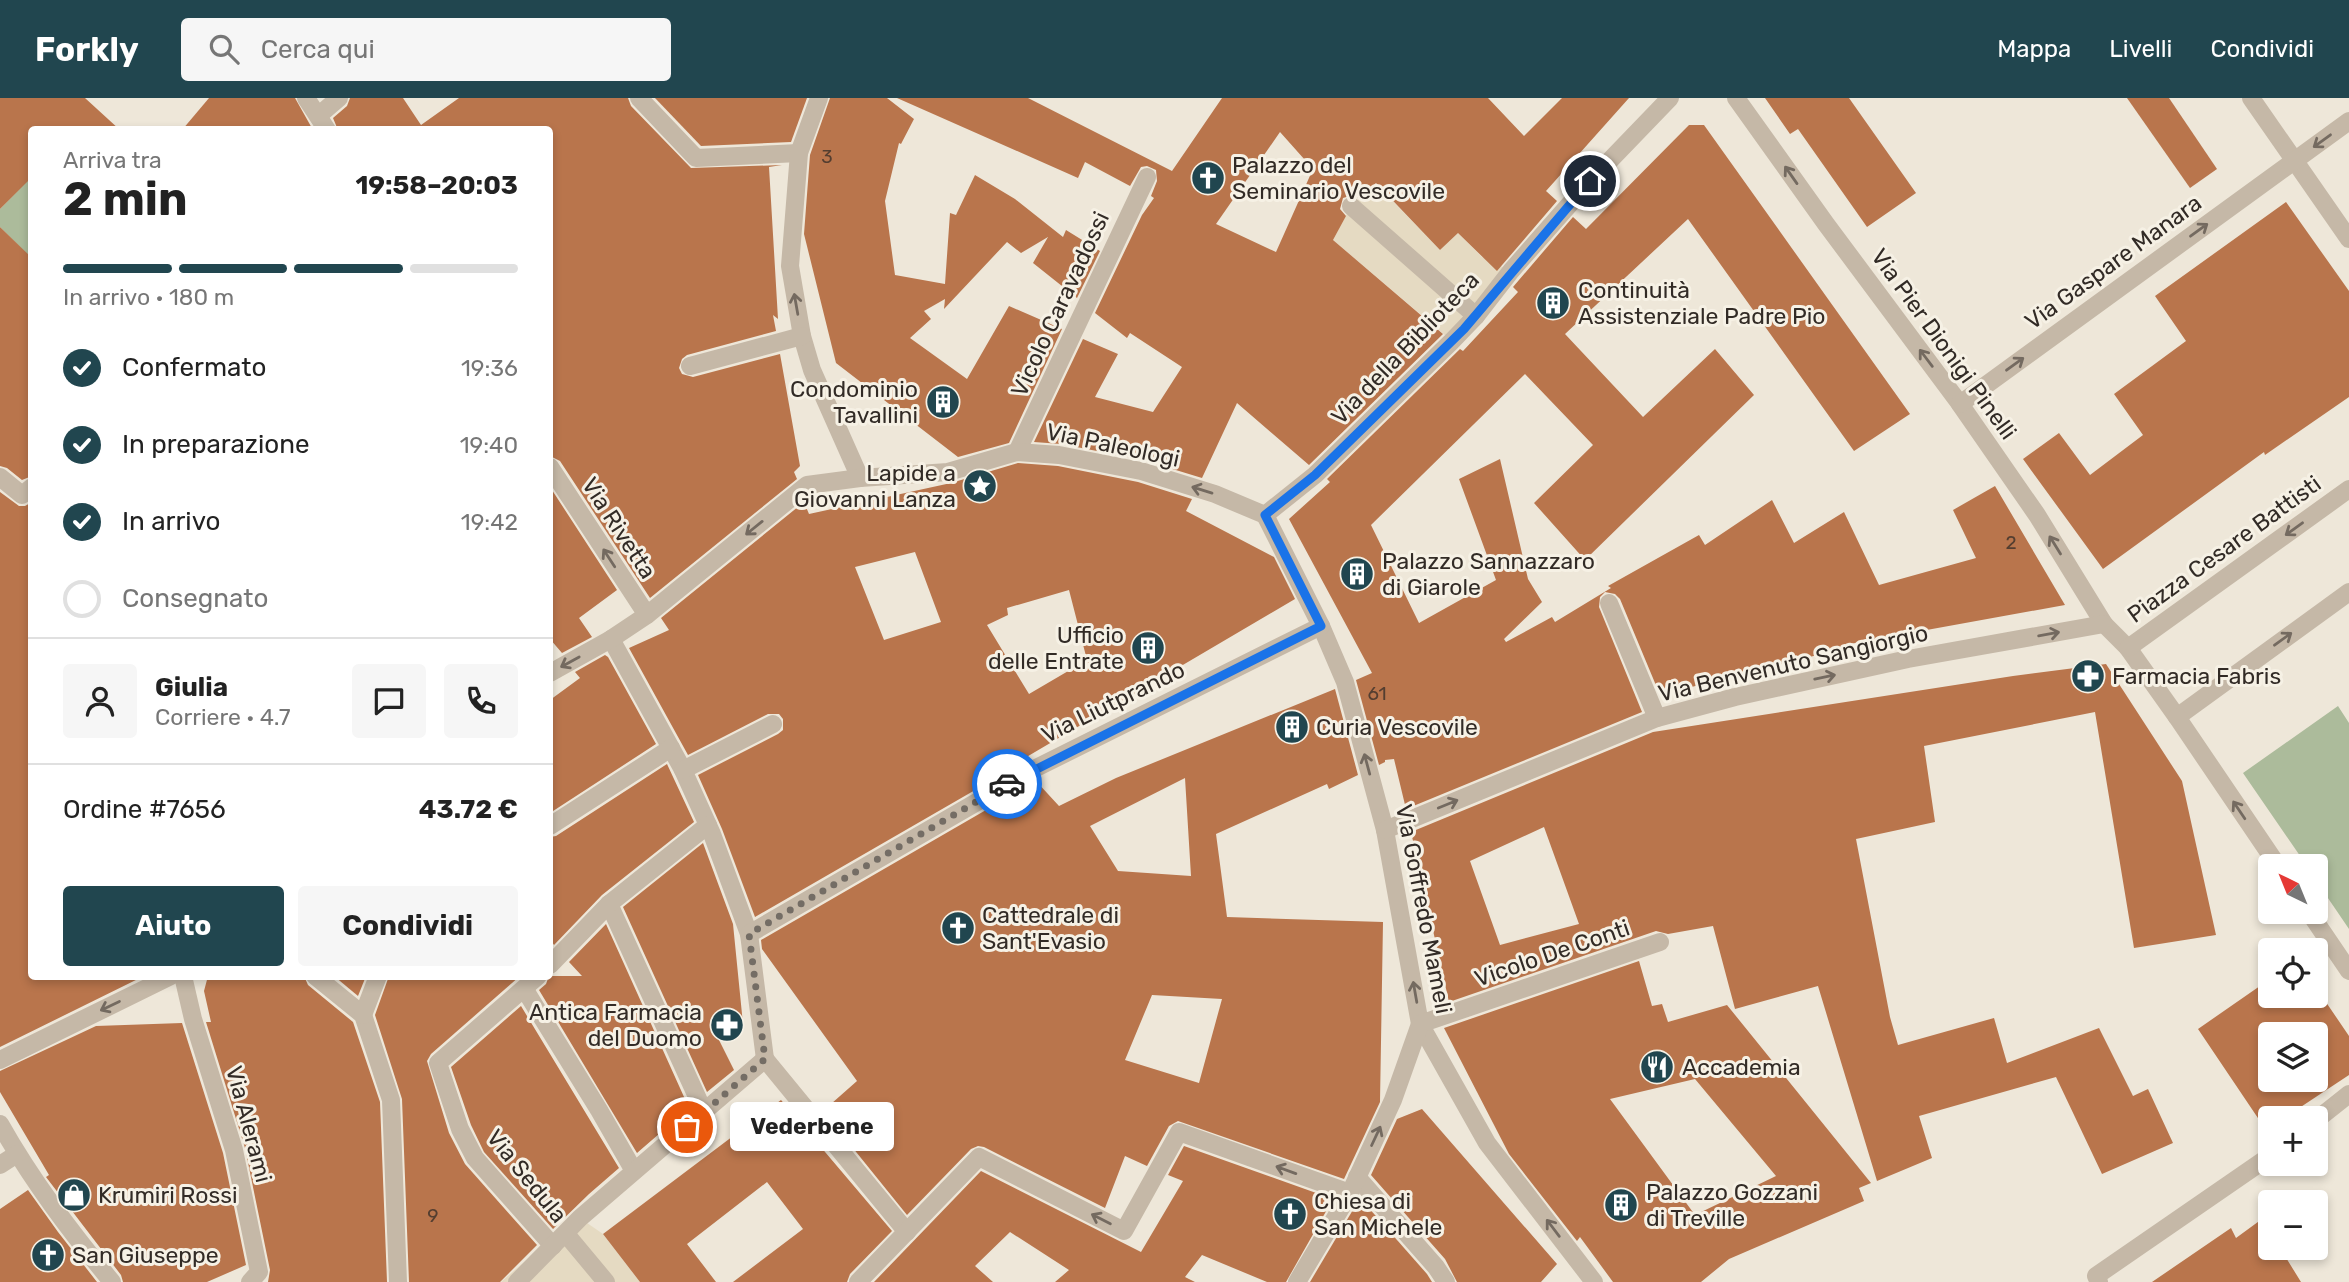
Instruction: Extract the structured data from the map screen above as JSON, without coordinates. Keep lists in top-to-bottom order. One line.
{"streets":{"street":["Via Gaspare Manara","Vicolo Caravadossi","Via Pier Dionigi Pinelli","Via della Biblioteca","Via Paleologi","Via Rivetta","Piazza Cesare Battisti","Via Benvenuto Sangiorgio","Via Liutprando","Via Goffredo Mameli","Vicolo De Conti","Via Alerami","Via Sedula"]},"crossings":[["Via Gaspare Manara","Via Pier Dionigi Pinelli"],["Vicolo Caravadossi","Via Paleologi"],["Via Pier Dionigi Pinelli","Piazza Cesare Battisti"],["Via Pier Dionigi Pinelli","Via Benvenuto Sangiorgio"],["Via della Biblioteca","Via Paleologi"],["Via della Biblioteca","Via Goffredo Mameli"],["Via Paleologi","Via Rivetta"],["Via Paleologi","Via Goffredo Mameli"],["Piazza Cesare Battisti","Via Benvenuto Sangiorgio"],["Via Benvenuto Sangiorgio","Via Goffredo Mameli"],["Via Liutprando","Via Goffredo Mameli"],["Via Goffredo Mameli","Vicolo De Conti"]],"one_way":["Via Pier Dionigi Pinelli","Via Paleologi","Via Rivetta","Via Benvenuto Sangiorgio","Via Goffredo Mameli"],"places":{"church":["Palazzo del Seminario Vescovile","Cattedrale di Sant'Evasio","Chiesa di San Michele","San Giuseppe"],"building":["Continuità Assistenziale Padre Pio","Condominio Tavallini","Palazzo Sannazzaro di Giarole","Ufficio delle Entrate","Curia Vescovile","Palazzo Gozzani di Treville"],"place":["Lapide a Giovanni Lanza"],"pharmacy":["Farmacia Fabris","Antica Farmacia del Duomo"],"restaurant":["Accademia"],"other":["Vederbene"],"shop":["Krumiri Rossi"]},"house_numbers":["3","2","61","9"],"north":"top left","page":{"header":"Forkly","search":"Cerca qui","nav":["Mappa","Livelli","Condividi"],"heading":["2 min","Arriva tra","19:58–20:03"],"panel":["Giulia","Corriere · 4.7","Ordine #7656","43.72 €"],"bar":"In arrivo · 180 m","list":[["Confermato","19:36"],["In preparazione","19:40"],["In arrivo","19:42"],"Consegnato"],"map_buttons":["+","−"],"buttons":["Aiuto","Condividi"],"bubble":"Vederbene"}}
